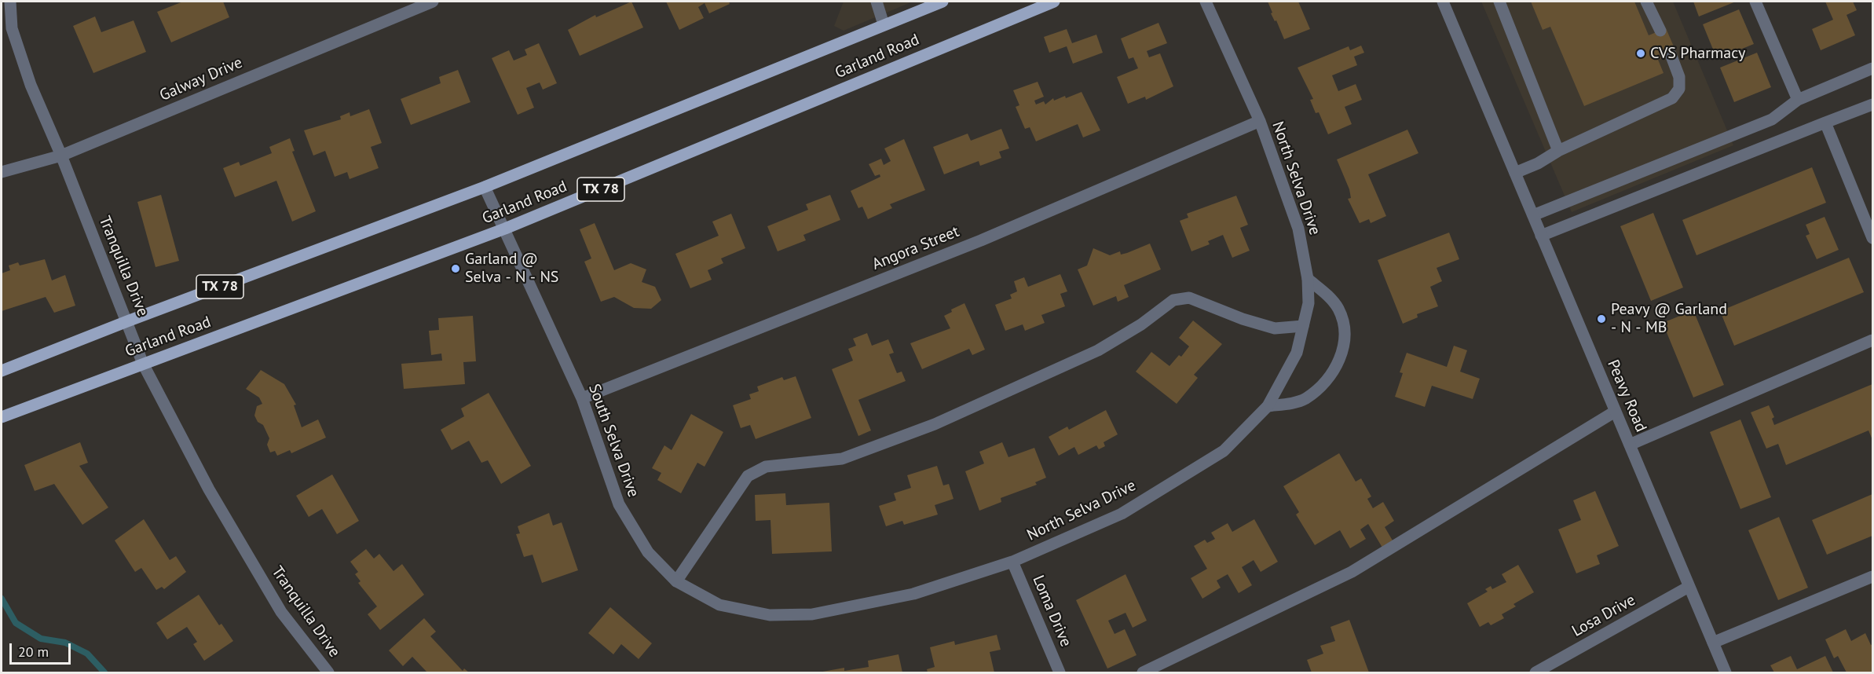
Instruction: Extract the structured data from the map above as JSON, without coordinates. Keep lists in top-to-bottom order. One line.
{"streets":{"main road":["Garland Road","TX 78"],"street":["Galway Drive","North Selva Drive","Angora Street","Tranquilla Drive","Peavy Road","South Selva Drive","Loma Drive","Losa Drive"]},"crossings":[["Garland Road","Tranquilla Drive"],["Garland Road","South Selva Drive"],["Galway Drive","Tranquilla Drive"],["North Selva Drive","Angora Street"],["North Selva Drive","South Selva Drive"],["North Selva Drive","Loma Drive"],["Angora Street","South Selva Drive"],["Peavy Road","Losa Drive"],["South Selva Drive","Loma Drive"]],"places":["CVS Pharmacy","Garland @ Selva - N - NS","Peavy @ Garland - N - MB"],"scale_bar":"20 m"}
